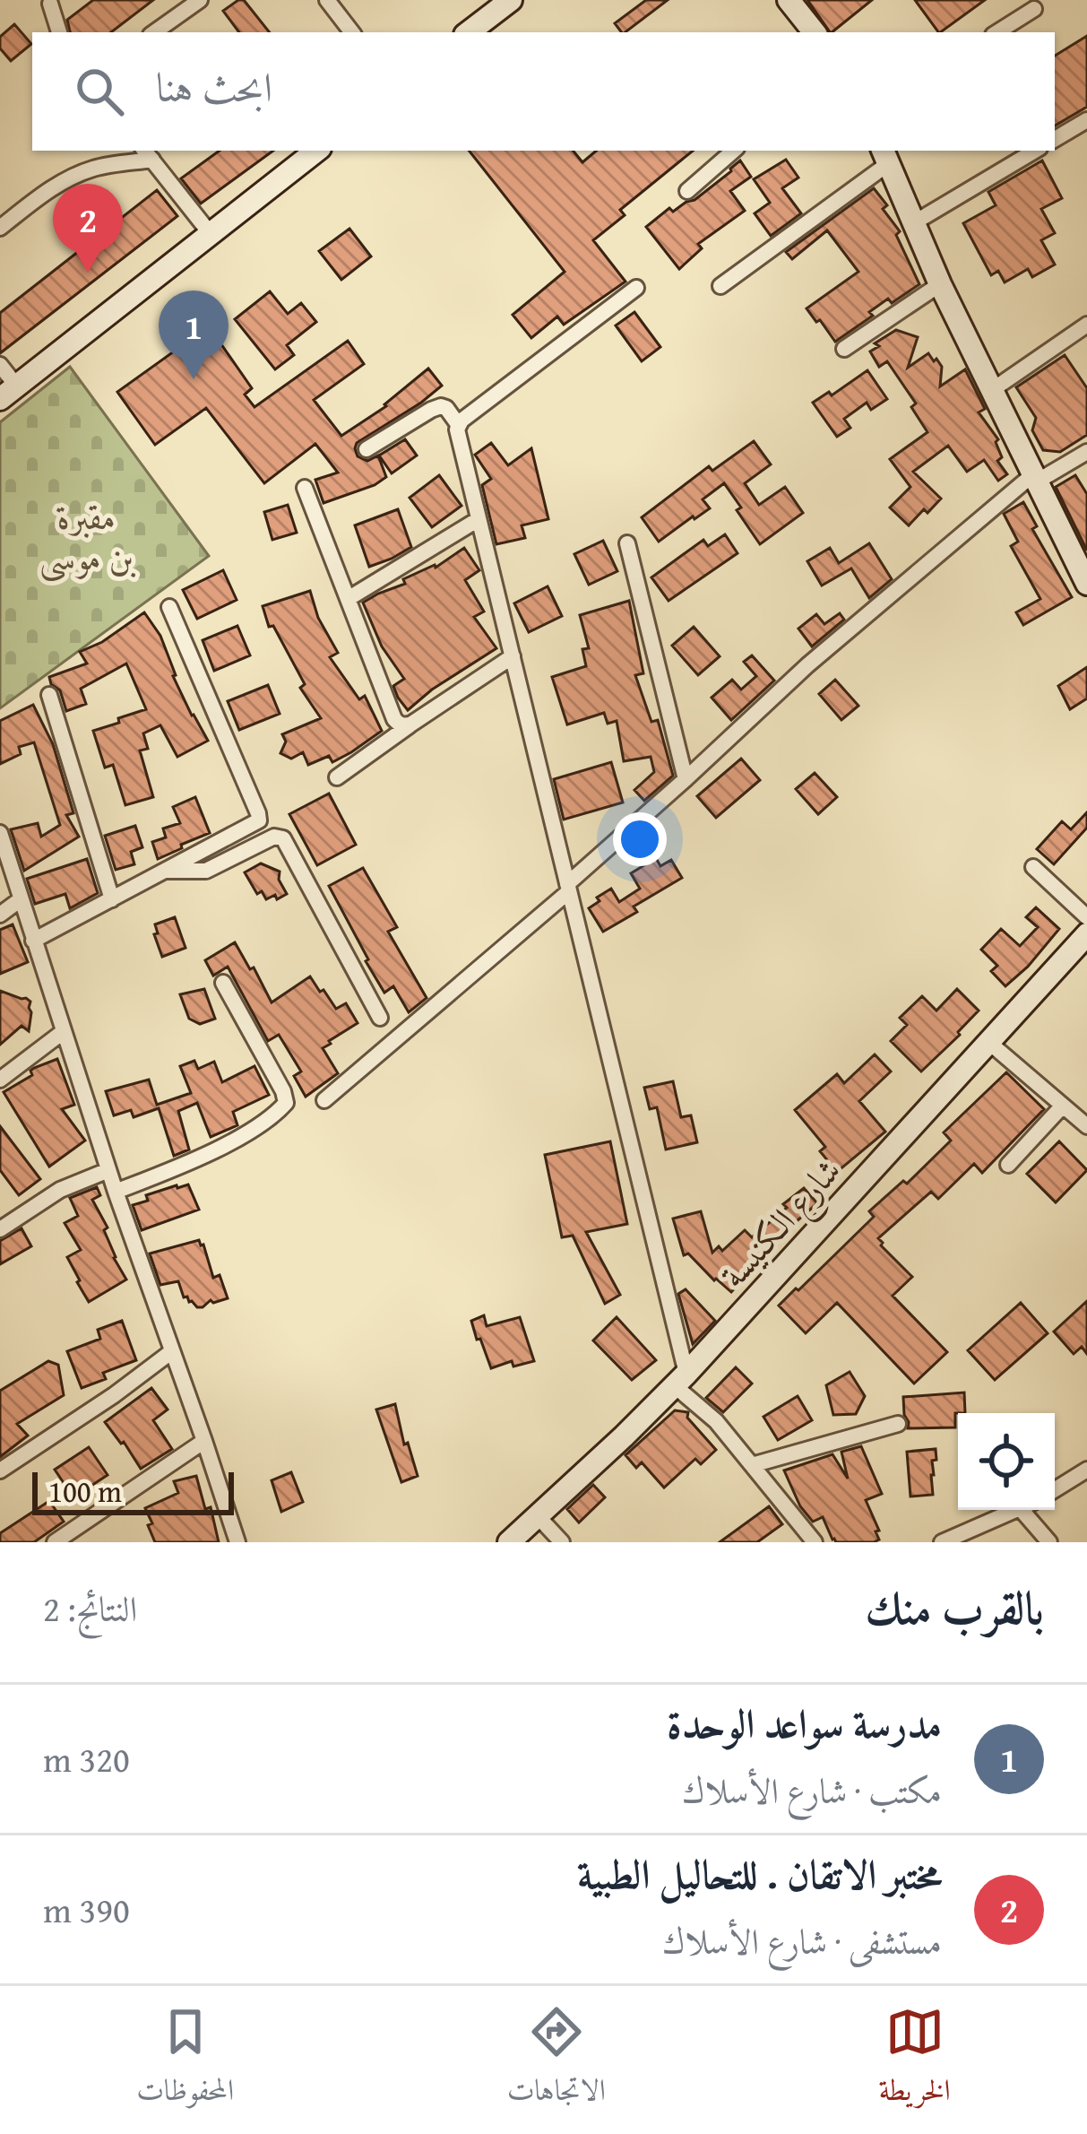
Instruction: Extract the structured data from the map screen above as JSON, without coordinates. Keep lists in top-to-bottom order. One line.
{"streets":{"street":["شارع الكنيسة"]},"parks":["مقبرة بن موسى"],"scale_bar":"100 m","page":{"search":"ابحث هنا","pins":["2","1"],"scale":"100 m","heading":["بالقرب منك","النتائج: 2"],"list":[{"mark":"1","name":"مدرسة سواعد الوحدة","note":"مكتب · شارع الأسلاك","value":"320 m"},{"mark":"2","name":"مختبر اﻻتقان . للتحاليل الطبية","note":"مستشفى · شارع الأسلاك","value":"390 m"}],"nav":["الخريطة","الاتجاهات","المحفوظات"]}}
